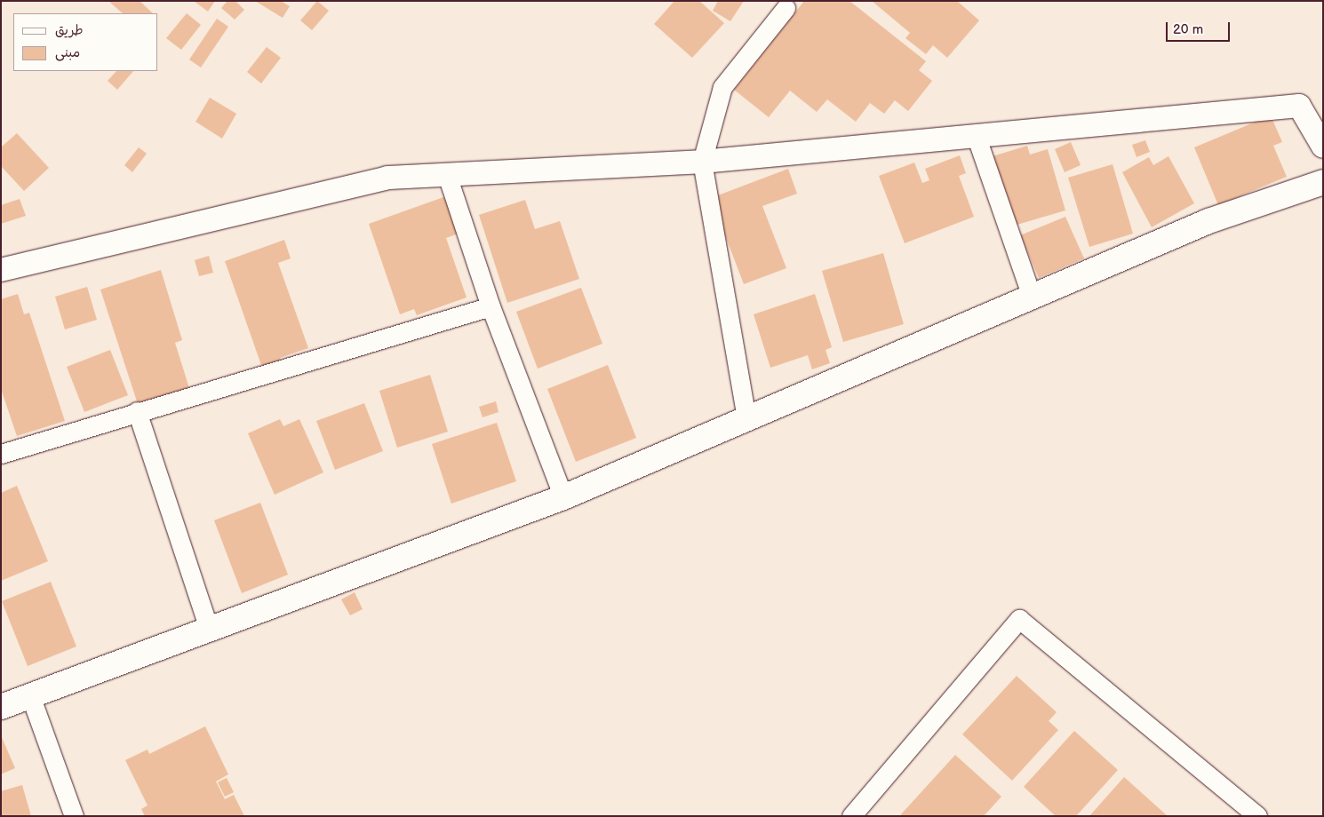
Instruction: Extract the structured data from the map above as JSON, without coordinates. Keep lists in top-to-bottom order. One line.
{"legend":["طريق","مبنى"],"scale_bar":"20 m"}
